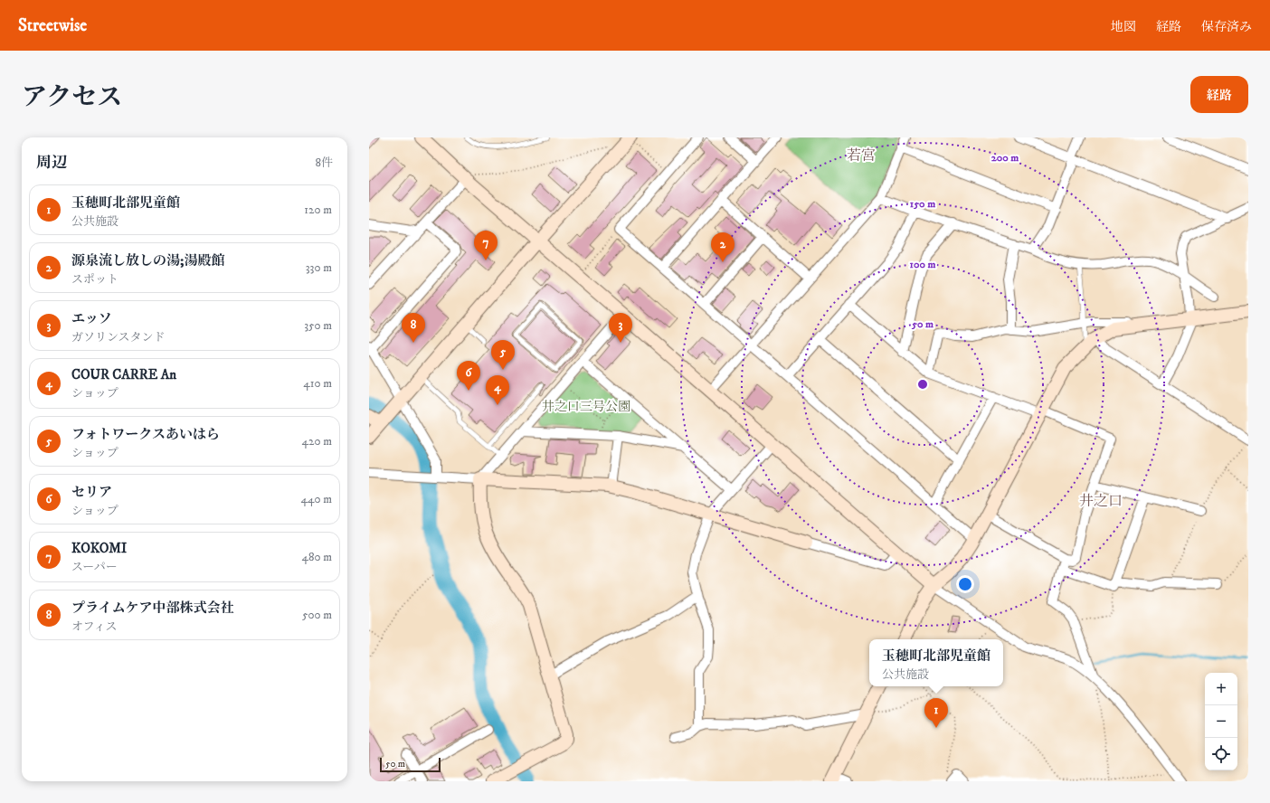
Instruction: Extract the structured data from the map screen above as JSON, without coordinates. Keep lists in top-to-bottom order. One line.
{"districts":["若宮","井之口"],"parks":["井之口三号公園"],"scale_bar":"50 m","page":{"header":"Streetwise","nav":["地図","経路","保存済み"],"title":"アクセス","buttons":"経路","heading":["周辺","8件"],"list":[{"mark":"1","name":"玉穂町北部児童館","note":"公共施設","value":"120 m"},{"mark":"2","name":"源泉流し放しの湯;湯殿館","note":"スポット","value":"330 m"},{"mark":"3","name":"エッソ","note":"ガソリンスタンド","value":"350 m"},{"mark":"4","name":"COUR CARRE An","note":"ショップ","value":"410 m"},{"mark":"5","name":"フォトワークスあいはら","note":"ショップ","value":"420 m"},{"mark":"6","name":"セリア","note":"ショップ","value":"440 m"},{"mark":"7","name":"KOKOMI","note":"スーパー","value":"480 m"},{"mark":"8","name":"プライムケア中部株式会社","note":"オフィス","value":"500 m"}],"pins":["7","2","3","8","5","6","4","1"],"popup":["玉穂町北部児童館","公共施設"],"map_buttons":["+","−"],"scale":"50 m"},"rings":["200 m","150 m","100 m","50 m"]}
